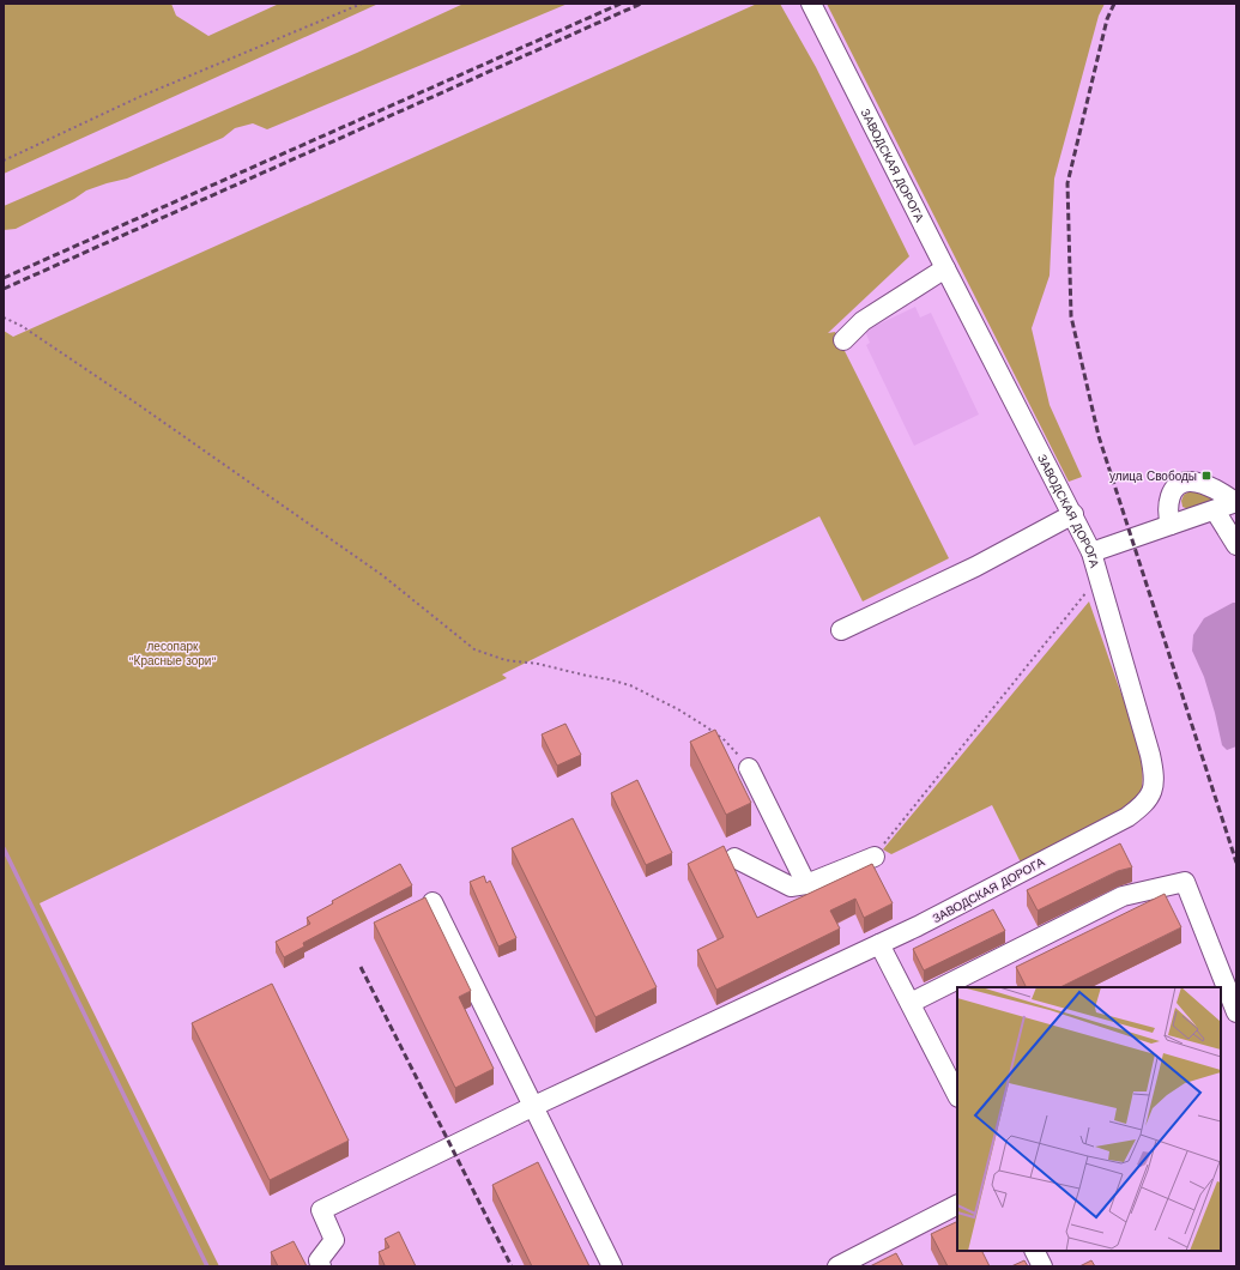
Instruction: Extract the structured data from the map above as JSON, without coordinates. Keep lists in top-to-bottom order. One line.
{"streets":{"street":["ЗАВОДСКАЯ ДОРОГА"]},"parks":["лесопарк \"Красные зори\""],"places":{"transit":["улица Свободы"]}}
